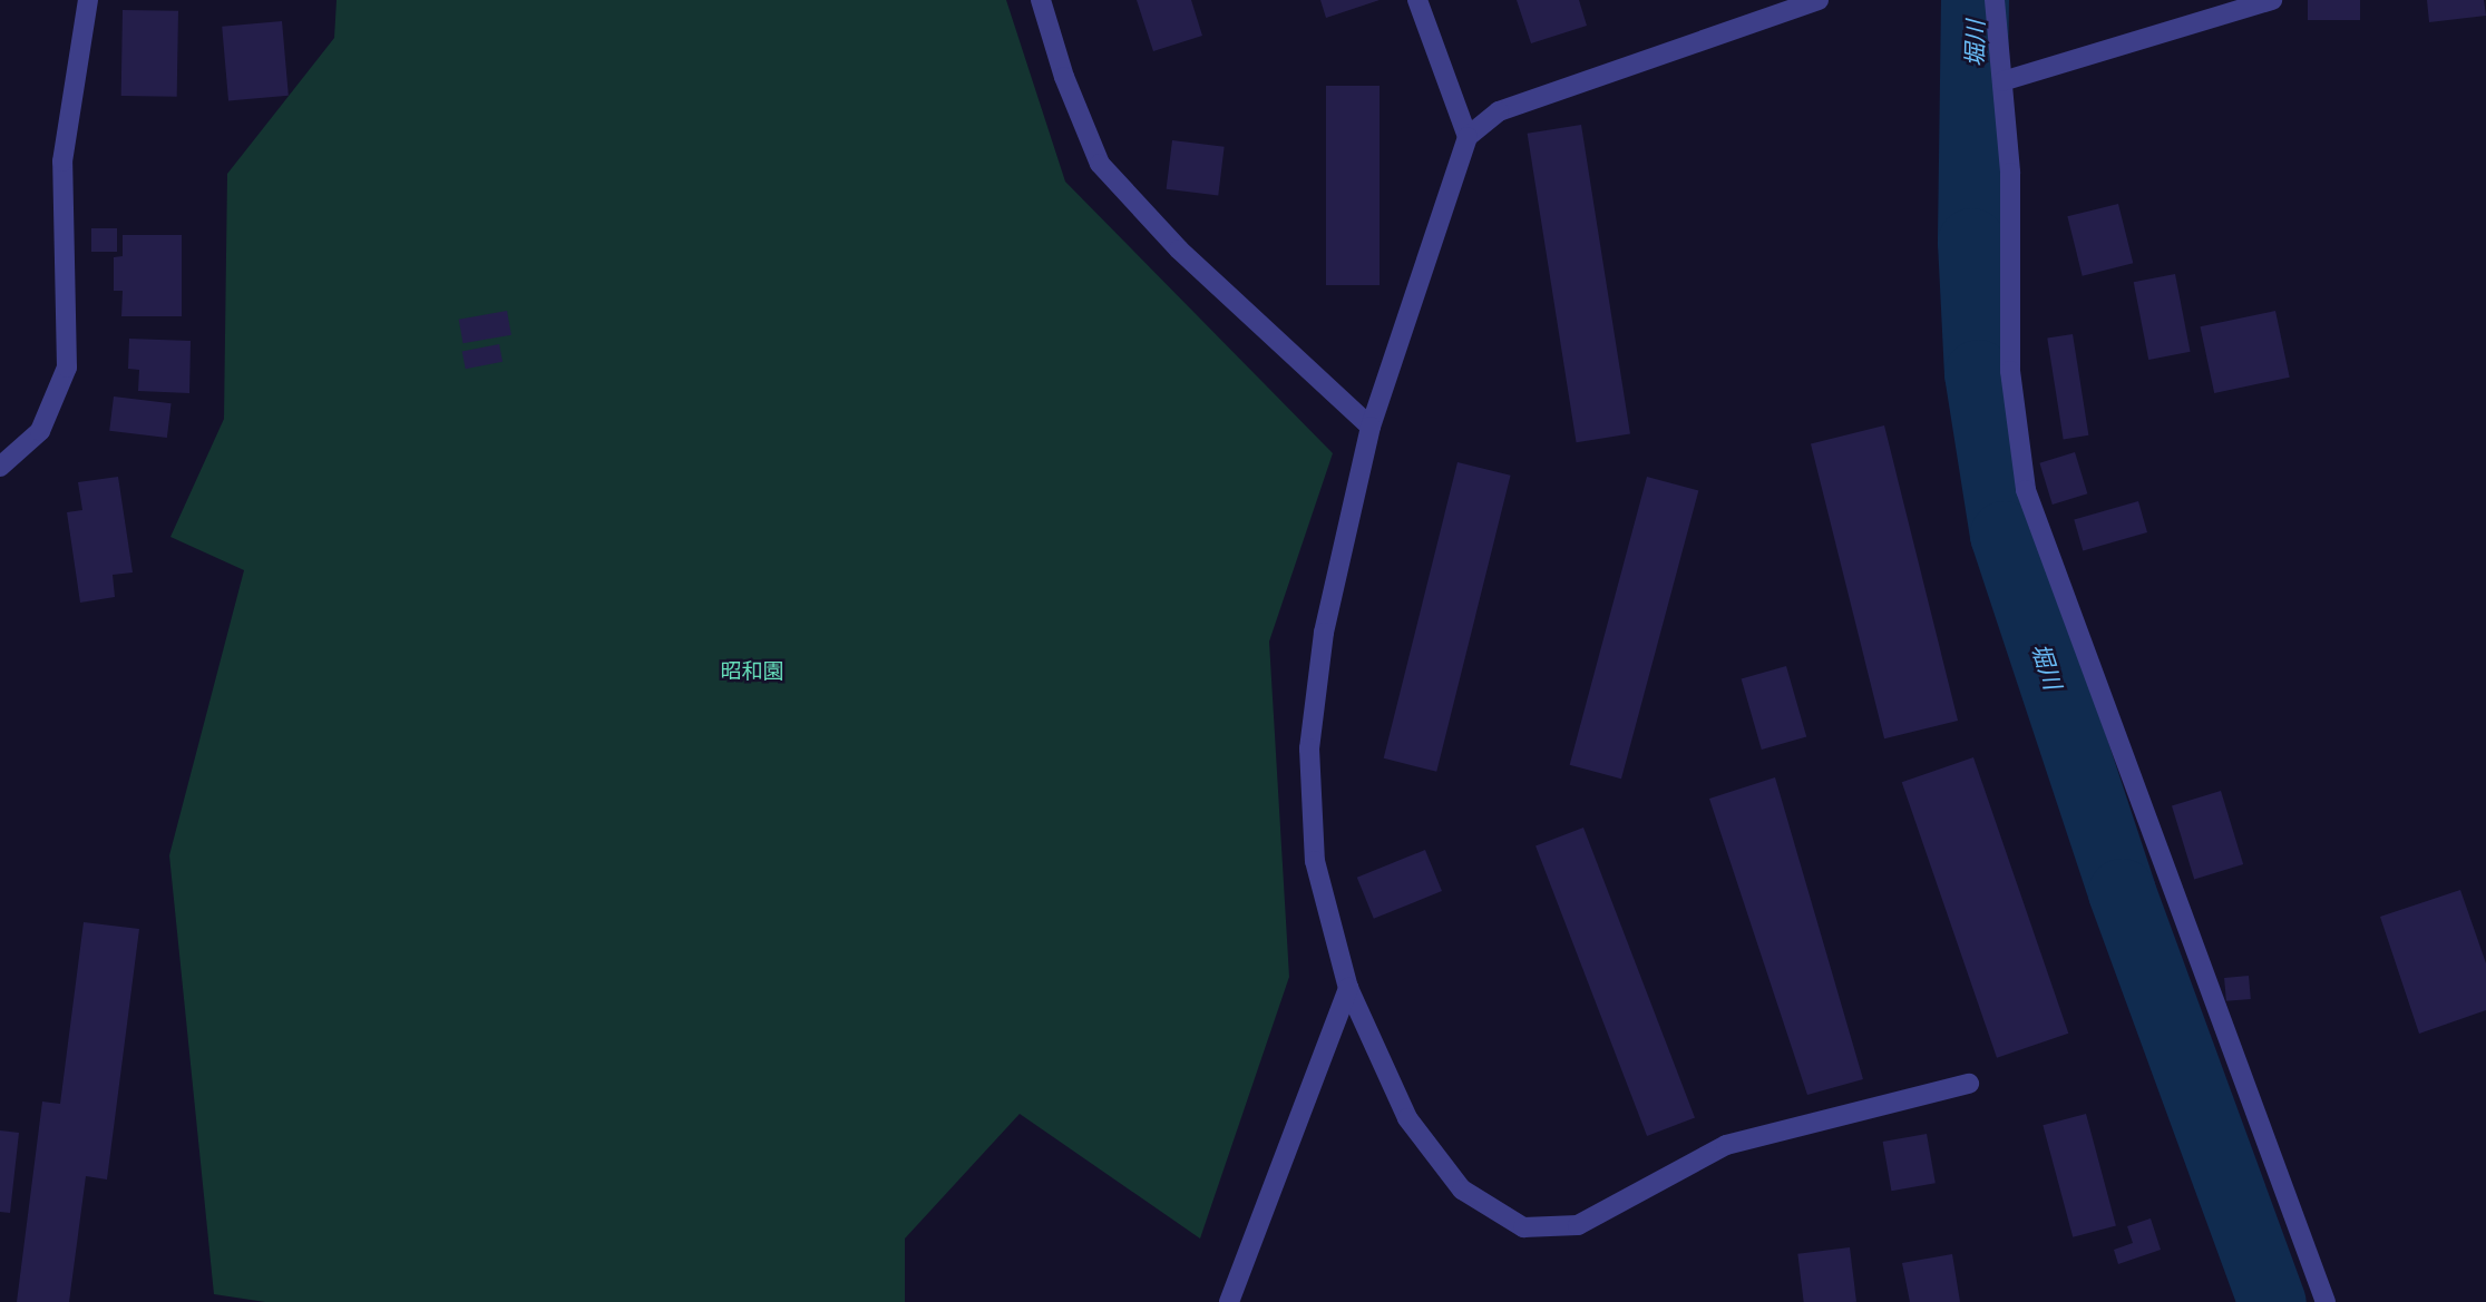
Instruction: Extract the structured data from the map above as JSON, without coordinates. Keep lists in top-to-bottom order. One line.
{"water":["堀川"],"parks":["昭和園"]}
